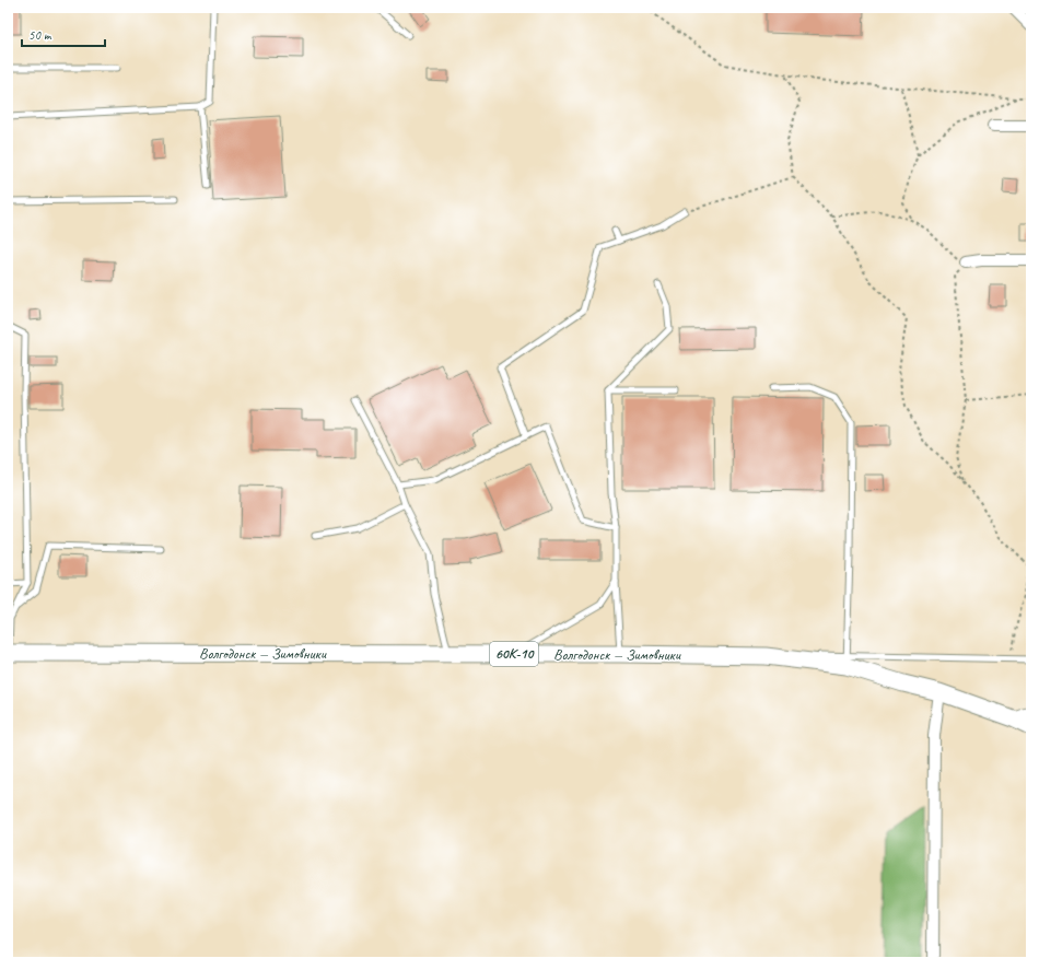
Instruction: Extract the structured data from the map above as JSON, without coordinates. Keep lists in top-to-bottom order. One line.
{"streets":{"main road":["Волгодонск — Зимовники","60К-10"]},"scale_bar":"50 m"}
